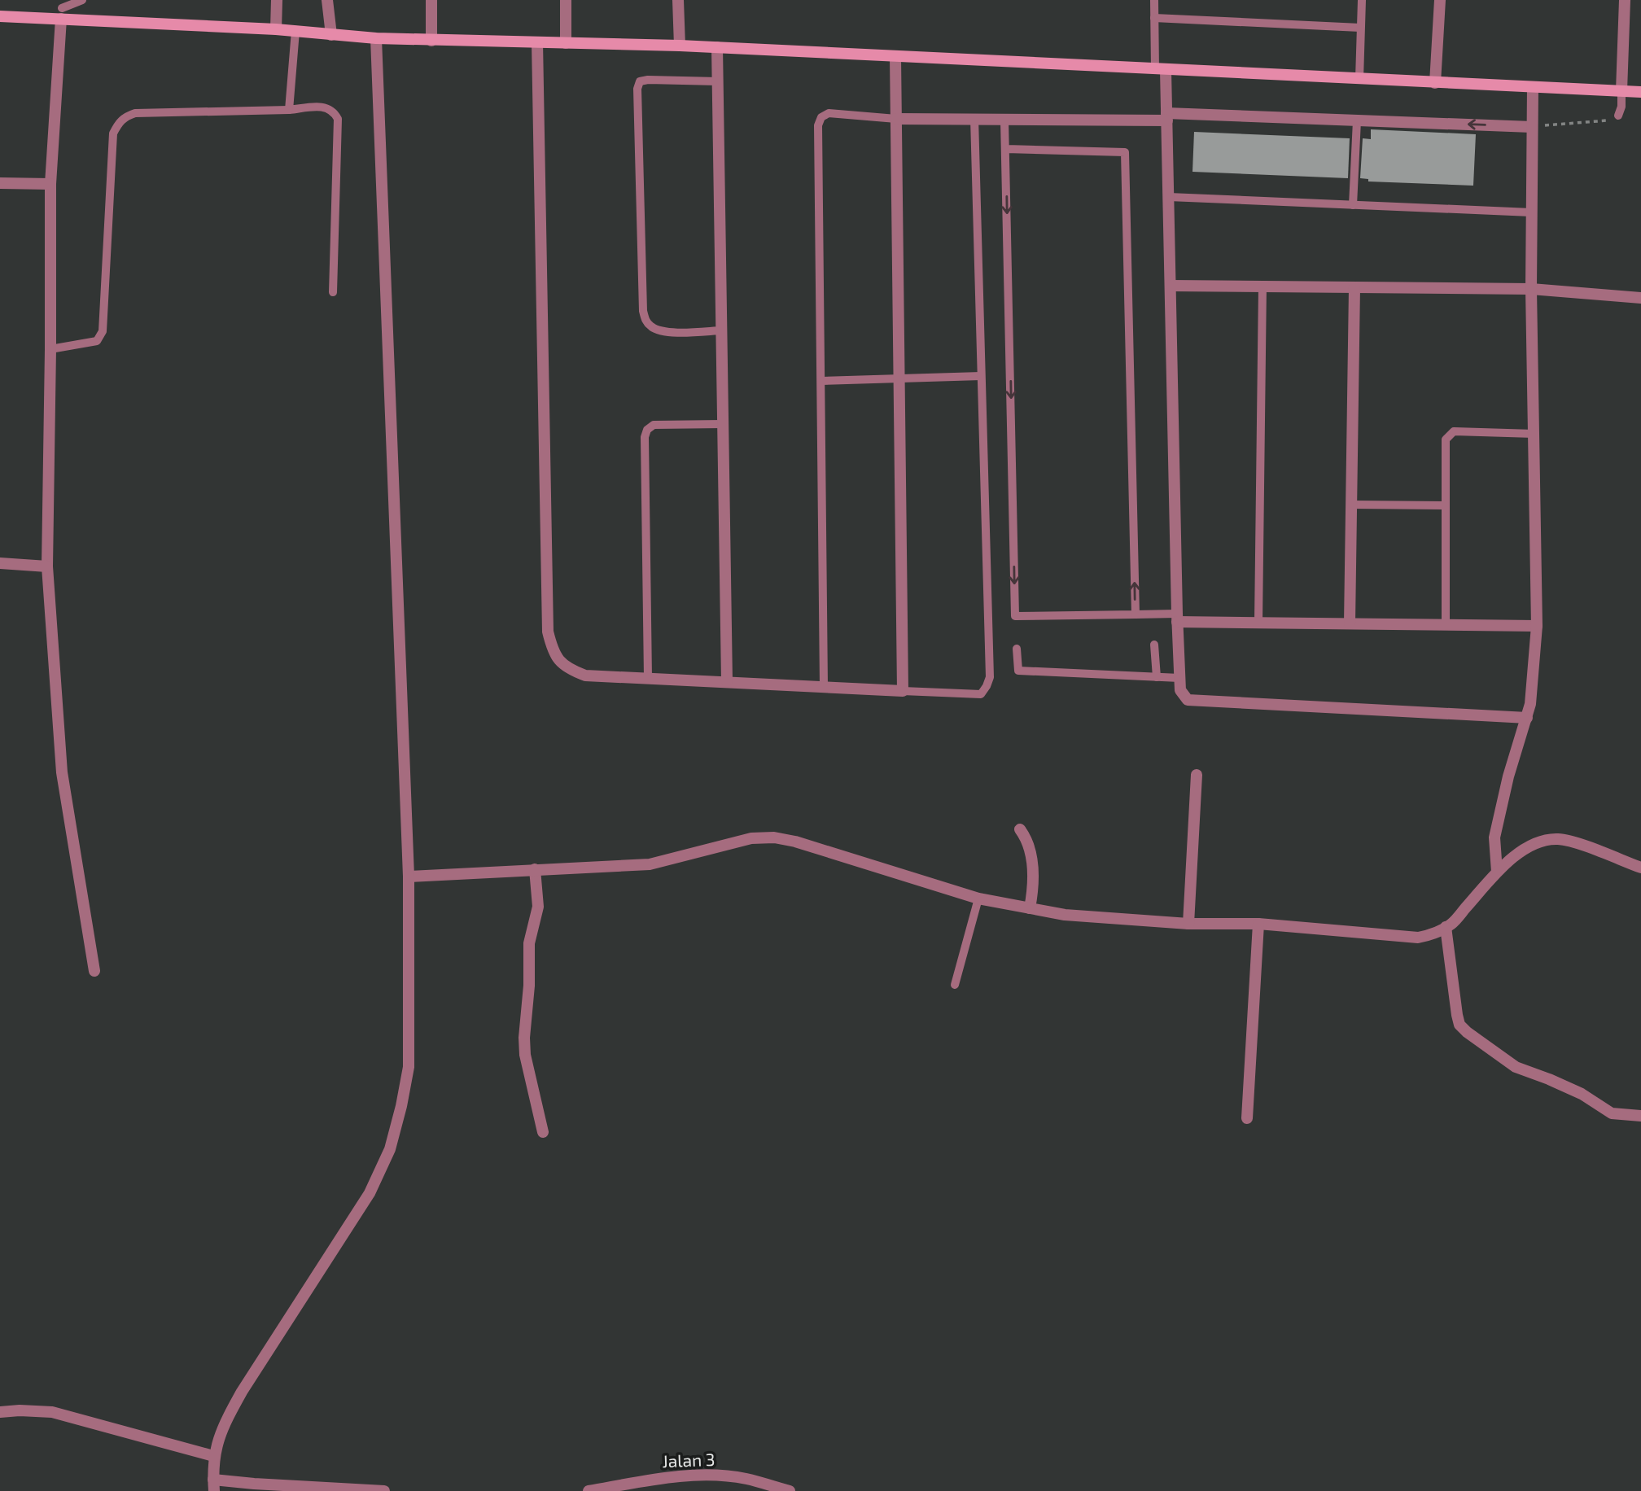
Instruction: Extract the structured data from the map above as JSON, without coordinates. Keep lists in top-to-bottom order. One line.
{"streets":{"street":["Jalan 3"]}}
